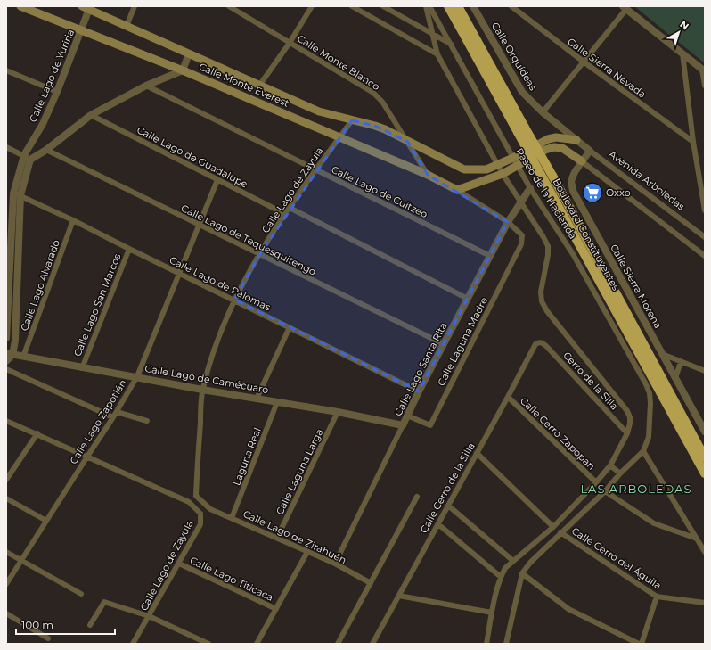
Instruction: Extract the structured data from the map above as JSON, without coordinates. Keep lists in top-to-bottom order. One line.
{"streets":{"highway":["Boulevard Constituyentes"],"main road":["Calle Monte Everest"],"street":["Calle Orquídeas","Calle Monte Blanco","Calle Sierra Nevada","Calle Lago de Yuriria","Calle Lago de Guadalupe","Avenida Arboledas","Calle Lago de Zayula","Calle Lago de Cuitzeo","Paseo de la Hacienda","Calle Lago de Tequesquitengo","Calle Lago de Palomas","Calle Lago Alvarado","Calle Sierra Morena","Calle Lago San Marcos","Calle Laguna Madre","Calle Lago Santa Rita","Calle Lago de Camécuaro","Cerro de la Silla","Calle Lago Zapotlán","Calle Cerro Zapopan","Laguna Real","Calle Laguna Larga","Calle Cerro de la Silla","Calle Lago de Zirahuén","Calle Cerro del Águila","Calle Lago Titicaca"]},"crossings":[["Calle Orquídeas","Calle Monte Everest"],["Calle Orquídeas","Avenida Arboledas"],["Calle Monte Blanco","Calle Monte Everest"],["Calle Lago de Yuriria","Calle Monte Everest"],["Calle Lago de Yuriria","Calle Lago de Palomas"],["Calle Lago de Yuriria","Calle Lago de Camécuaro"],["Calle Monte Everest","Avenida Arboledas"],["Calle Monte Everest","Calle Lago de Zayula"],["Calle Monte Everest","Paseo de la Hacienda"],["Calle Monte Everest","Calle Sierra Morena"],["Calle Monte Everest","Calle Laguna Madre"],["Calle Monte Everest","Calle Lago Santa Rita"],["Calle Lago de Guadalupe","Calle Lago de Zayula"],["Calle Lago de Guadalupe","Calle Lago Zapotlán"],["Avenida Arboledas","Calle Sierra Morena"],["Calle Lago de Zayula","Calle Lago de Cuitzeo"],["Calle Lago de Zayula","Calle Lago de Tequesquitengo"],["Calle Lago de Zayula","Calle Lago de Palomas"],["Calle Lago de Zayula","Calle Lago de Camécuaro"],["Calle Lago de Zayula","Calle Lago de Zirahuén"],["Calle Lago de Zayula","Calle Lago Titicaca"],["Calle Lago de Cuitzeo","Calle Lago Santa Rita"],["Paseo de la Hacienda","Calle Lago Santa Rita"],["Calle Lago de Tequesquitengo","Calle Lago Santa Rita"],["Calle Lago de Tequesquitengo","Calle Lago Zapotlán"],["Calle Lago de Palomas","Calle Lago Alvarado"],["Calle Lago de Palomas","Calle Lago San Marcos"],["Calle Lago de Palomas","Calle Lago Santa Rita"],["Calle Lago de Palomas","Calle Lago Zapotlán"],["Calle Lago Alvarado","Calle Lago de Camécuaro"],["Calle Lago San Marcos","Calle Lago de Camécuaro"],["Calle Laguna Madre","Calle Lago Santa Rita"],["Calle Lago Santa Rita","Calle Lago de Camécuaro"],["Calle Lago Santa Rita","Calle Lago de Zirahuén"],["Calle Lago de Camécuaro","Calle Lago Zapotlán"],["Calle Lago de Camécuaro","Laguna Real"],["Calle Lago de Camécuaro","Calle Laguna Larga"],["Cerro de la Silla","Calle Cerro de la Silla"],["Calle Cerro Zapopan","Calle Cerro de la Silla"],["Laguna Real","Calle Lago de Zirahuén"],["Calle Laguna Larga","Calle Lago de Zirahuén"]],"districts":["LAS ARBOLEDAS"],"places":{"supermarket":["Oxxo"]},"scale_bar":"100 m","north":"top right"}
